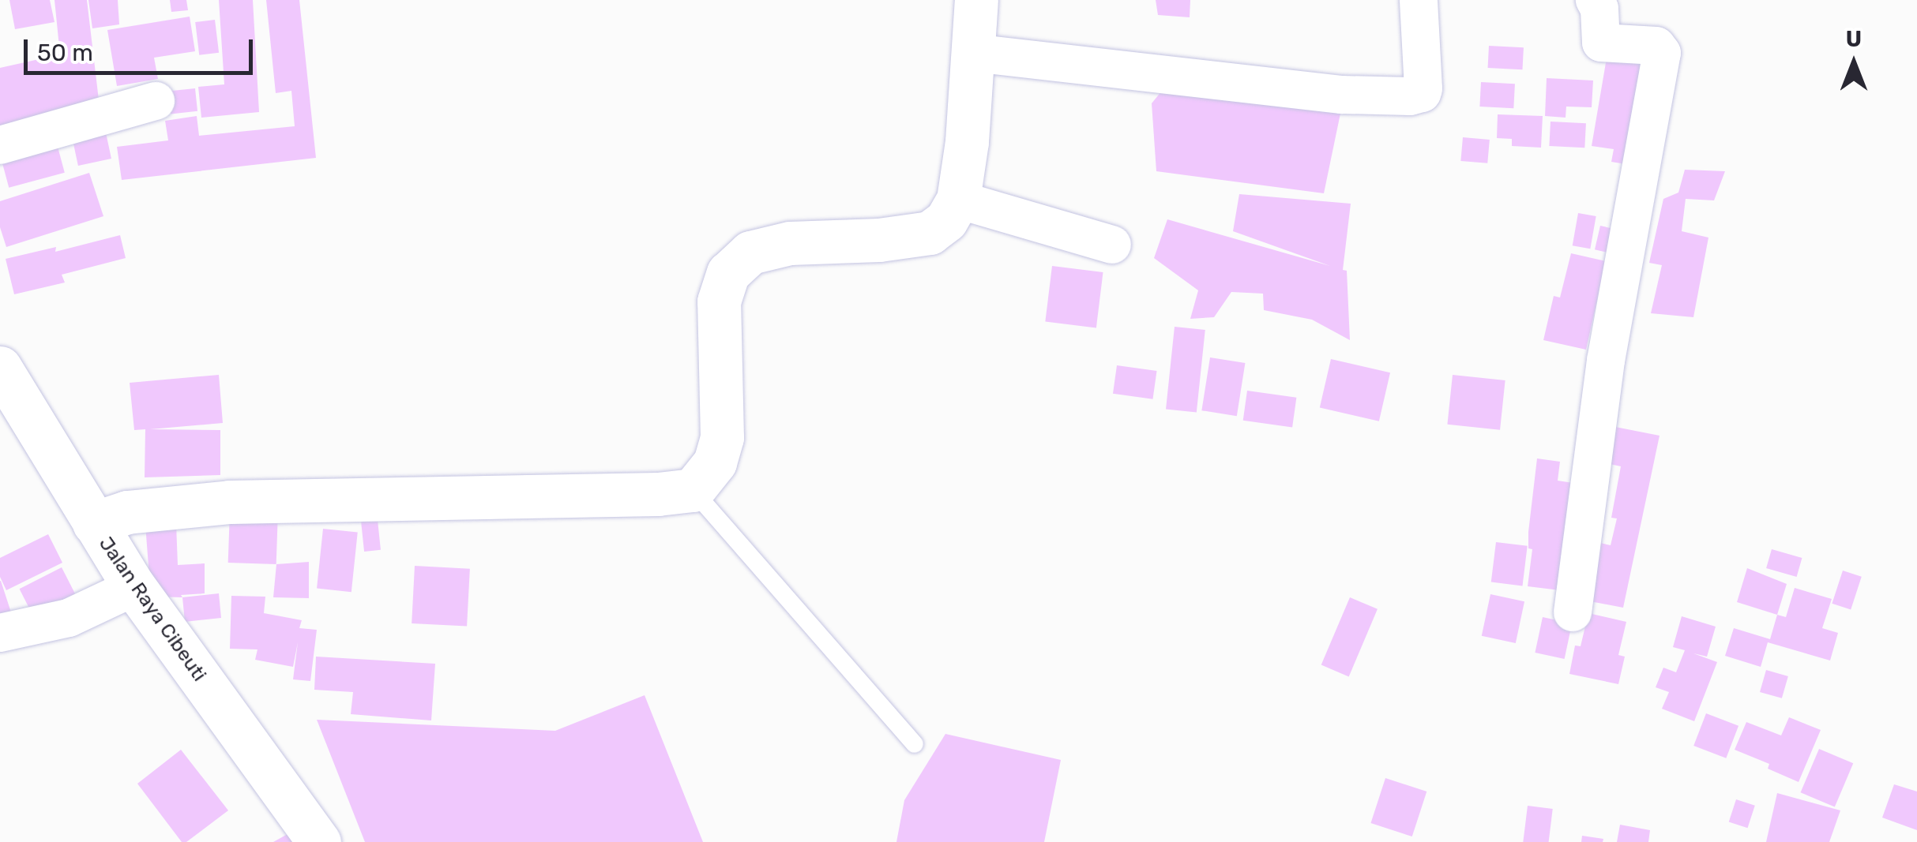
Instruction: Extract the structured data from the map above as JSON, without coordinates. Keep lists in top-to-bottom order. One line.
{"streets":{"street":["Jalan Raya Cibeuti"]},"scale_bar":"50 m","north":"top"}
